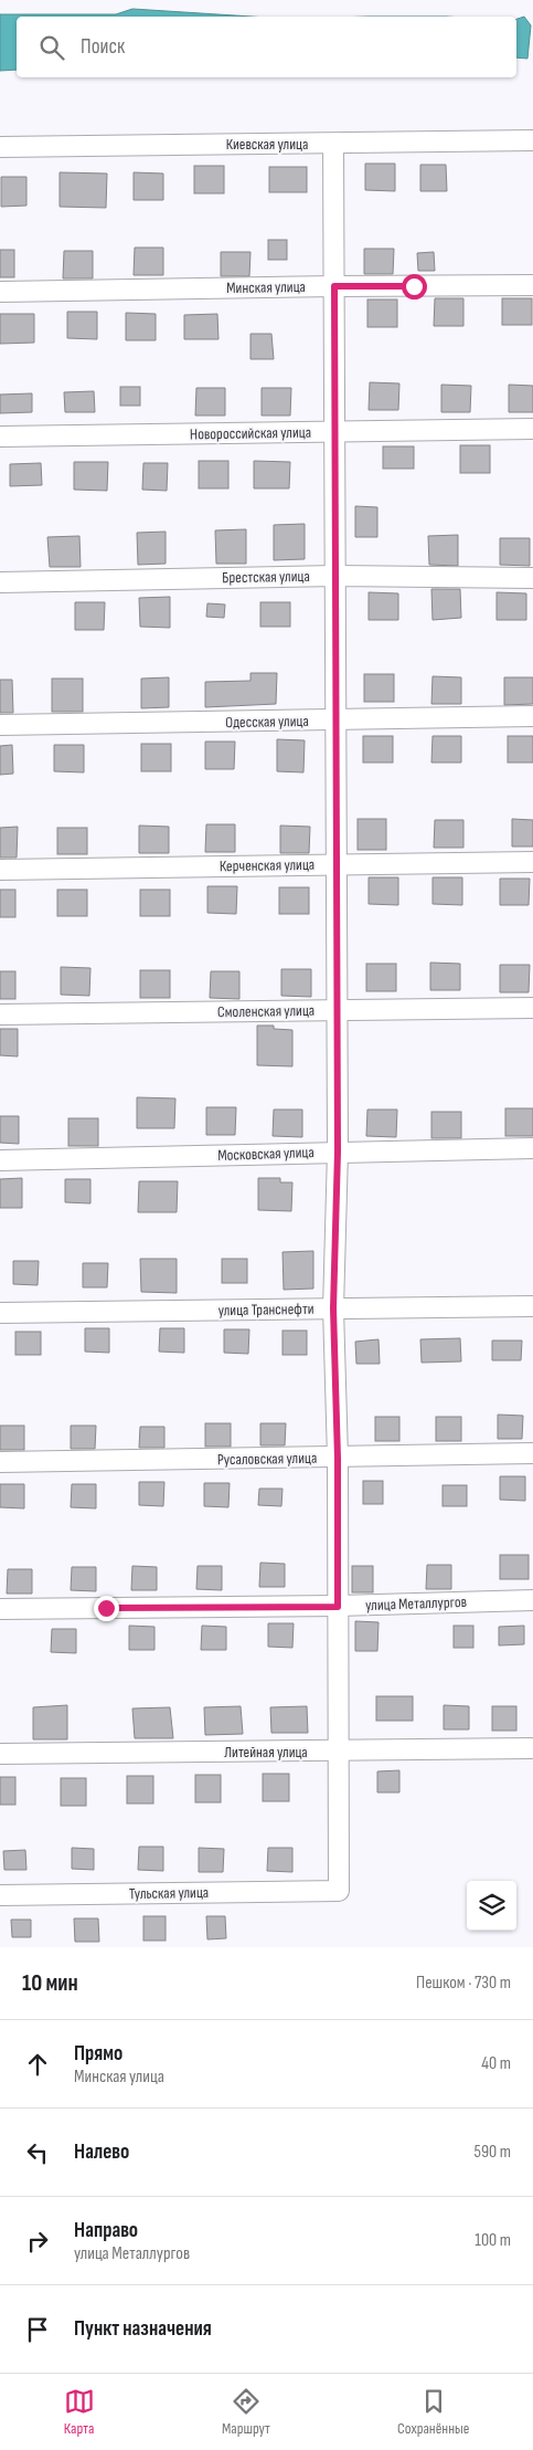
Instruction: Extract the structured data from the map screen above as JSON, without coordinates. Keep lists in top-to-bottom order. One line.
{"streets":{"street":["Киевская улица","Минская улица","Новороссийская улица","Брестская улица","Одесская улица","Керченская улица","Смоленская улица","Московская улица","улица Транснефти","Русаловская улица","улица Металлургов","Литейная улица","Тульская улица"]},"crossings":[["Литейная улица","Тульская улица"]],"page":{"search":"Поиск","heading":["10 мин","Пешком · 730 m"],"list":[["Прямо","Минская улица","40 m"],["Налево","590 m"],["Направо","улица Металлургов","100 m"],"Пункт назначения"],"nav":["Карта","Маршрут","Сохранённые"]}}
